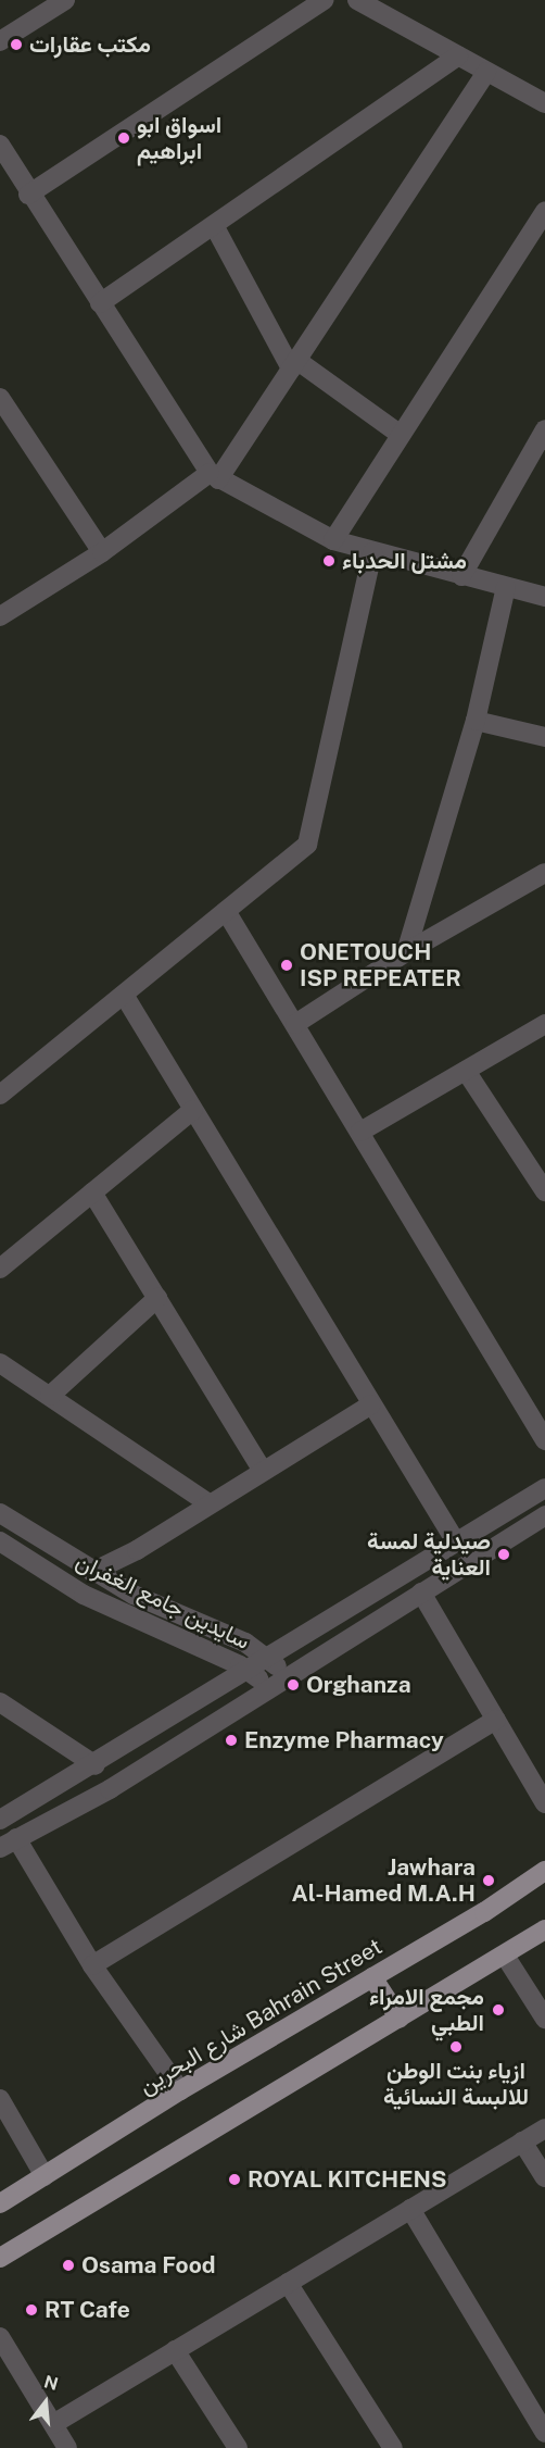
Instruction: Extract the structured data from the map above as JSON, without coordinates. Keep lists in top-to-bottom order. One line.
{"streets":{"main road":["شارع البحرين Bahrain Street"],"street":["سايدين جامع الغفران"]},"places":["مكتب عقارات","اسواق ابو ابراهيم","مشتل الحدباء","ONETOUCH ISP REPEATER","صيدلية لمسة العناية","Orghanza","Enzyme Pharmacy","Jawhara Al-Hamed M.A.H","مجمع الامراء الطبي","ازياء بنت الوطن للالبسة النسائية","ROYAL KITCHENS","Osama Food","RT Cafe"],"north":"top"}
